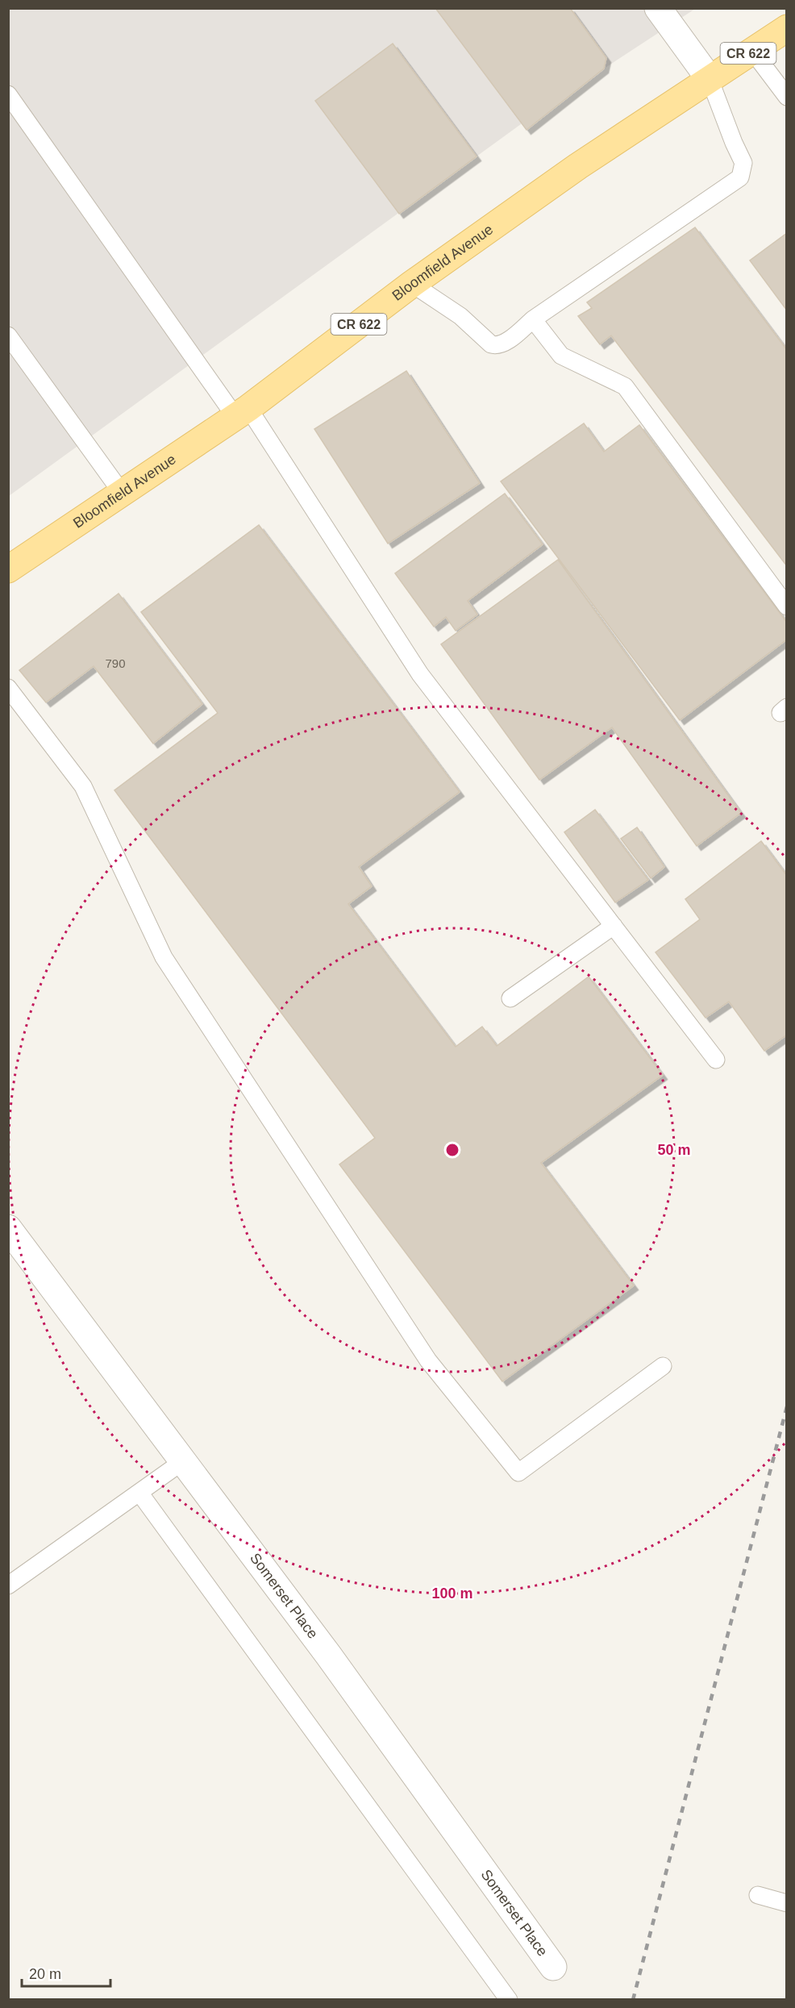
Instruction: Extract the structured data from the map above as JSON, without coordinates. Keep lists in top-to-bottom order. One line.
{"streets":{"main road":["CR 622","Bloomfield Avenue"],"street":["Somerset Place"]},"house_numbers":["790"],"scale_bar":"20 m","rings":["50 m","100 m"]}
